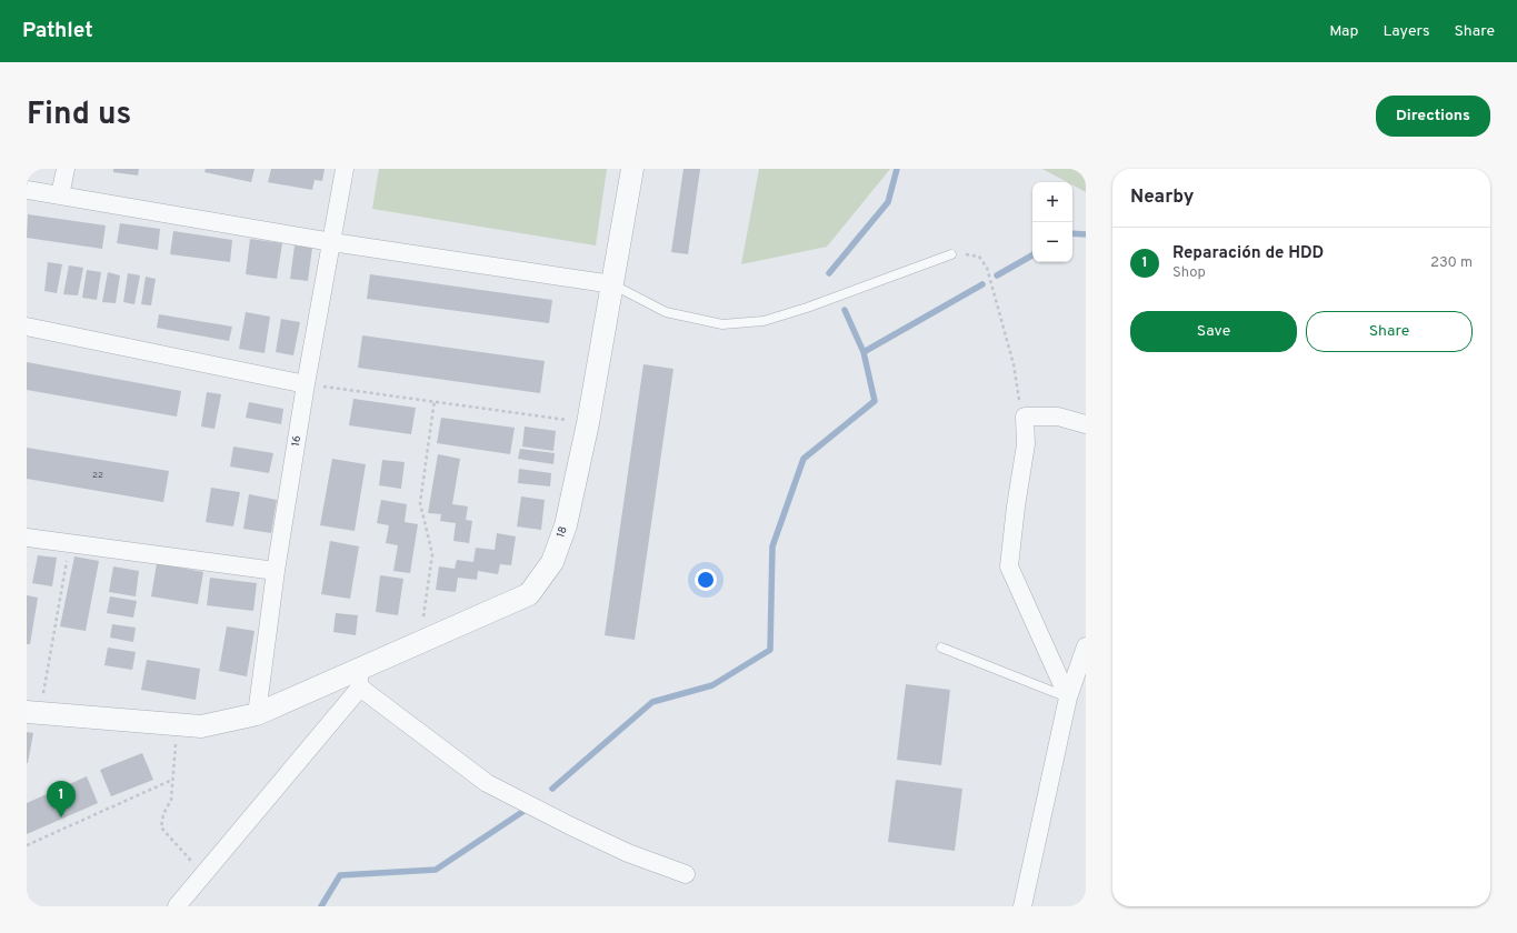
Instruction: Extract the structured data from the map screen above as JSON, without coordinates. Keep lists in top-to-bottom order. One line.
{"streets":{"street":["16","18"]},"crossings":[["16","18"]],"house_numbers":["22"],"page":{"header":"Pathlet","nav":["Map","Layers","Share"],"title":"Find us","buttons":["Directions",["Save","Share"]],"heading":"Nearby","map_buttons":["+","−"],"list":[{"mark":"1","name":"Reparación de HDD","note":"Shop","value":"230 m"}],"pins":"1"}}
